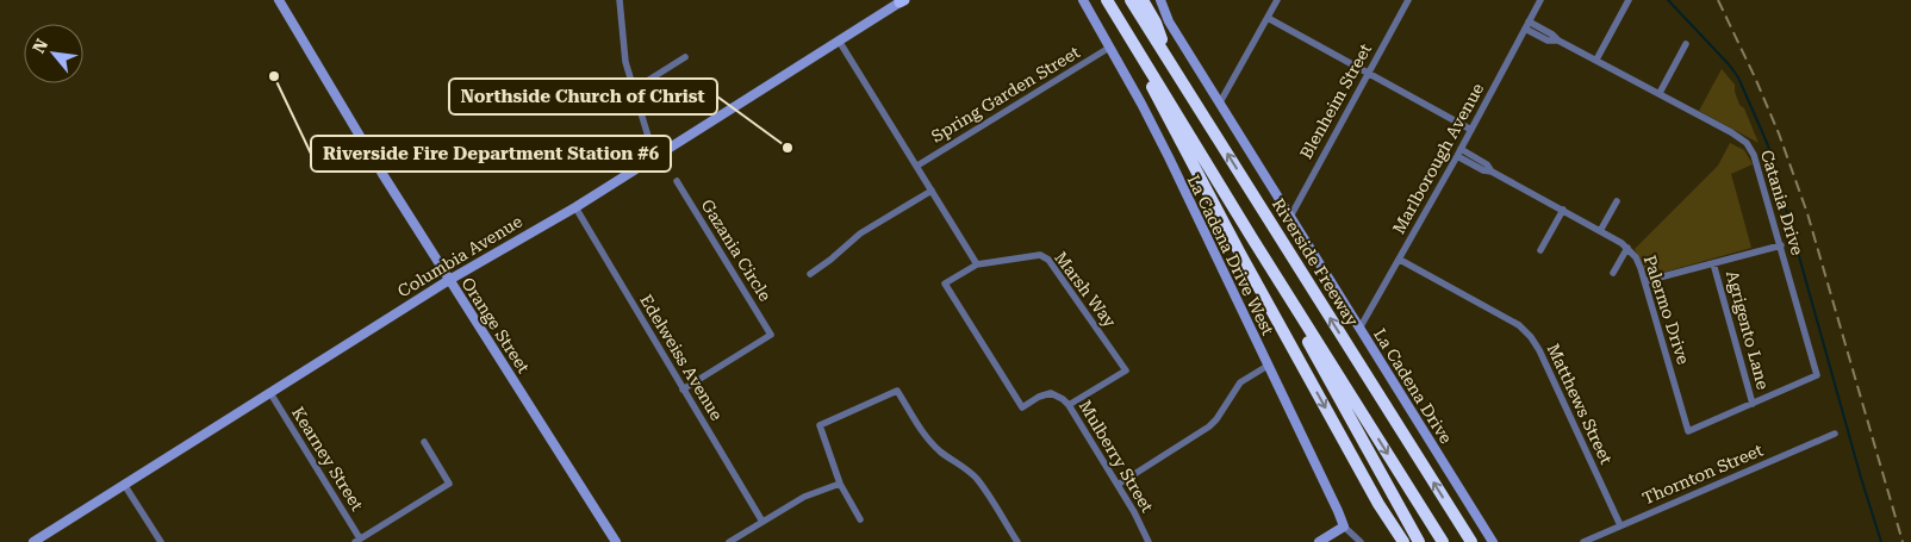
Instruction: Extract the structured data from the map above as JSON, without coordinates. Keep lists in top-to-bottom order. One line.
{"streets":{"highway":["Riverside Freeway"],"main road":["La Cadena Drive West","Columbia Avenue","Orange Street","La Cadena Drive"],"street":["Spring Garden Street","Blenheim Street","Marlborough Avenue","Catania Drive","Gazania Circle","Marsh Way","Palermo Drive","Agrigento Lane","Edelweiss Avenue","Matthews Street","Mulberry Street","Kearney Street","Thornton Street"]},"crossings":[["Spring Garden Street","La Cadena Drive West"],["Blenheim Street","La Cadena Drive"],["Marlborough Avenue","Catania Drive"],["Marlborough Avenue","Palermo Drive"],["Marlborough Avenue","La Cadena Drive"],["Marlborough Avenue","Matthews Street"],["Catania Drive","Palermo Drive"],["Catania Drive","Agrigento Lane"],["Gazania Circle","Edelweiss Avenue"],["Columbia Avenue","Orange Street"],["Columbia Avenue","Edelweiss Avenue"],["Columbia Avenue","Kearney Street"],["Marsh Way","Mulberry Street"],["Palermo Drive","Agrigento Lane"],["Matthews Street","Thornton Street"]],"places":["Riverside Fire Department Station #6","Northside Church of Christ"],"north":"top left"}
